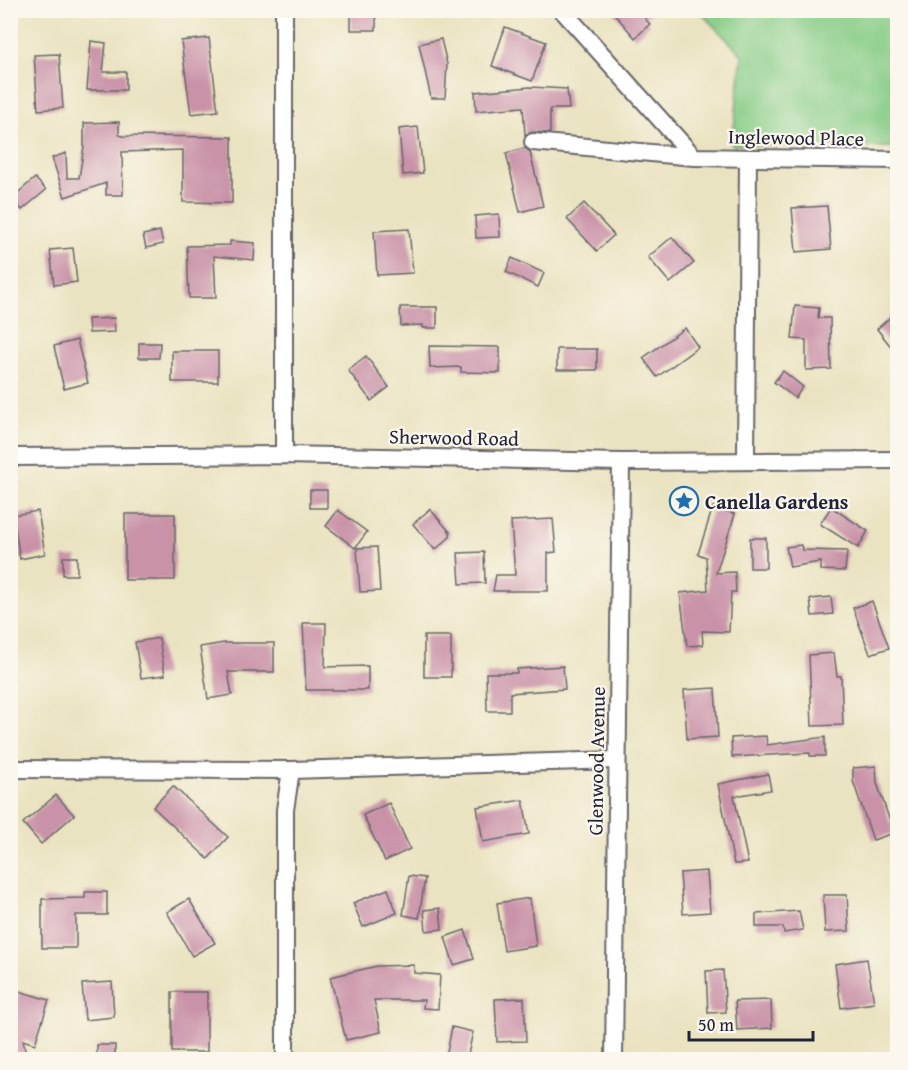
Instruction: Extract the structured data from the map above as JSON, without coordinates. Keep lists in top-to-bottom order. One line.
{"streets":{"street":["Inglewood Place","Sherwood Road","Glenwood Avenue"]},"crossings":[["Sherwood Road","Glenwood Avenue"]],"places":{"place":["Canella Gardens"]},"scale_bar":"50 m"}
